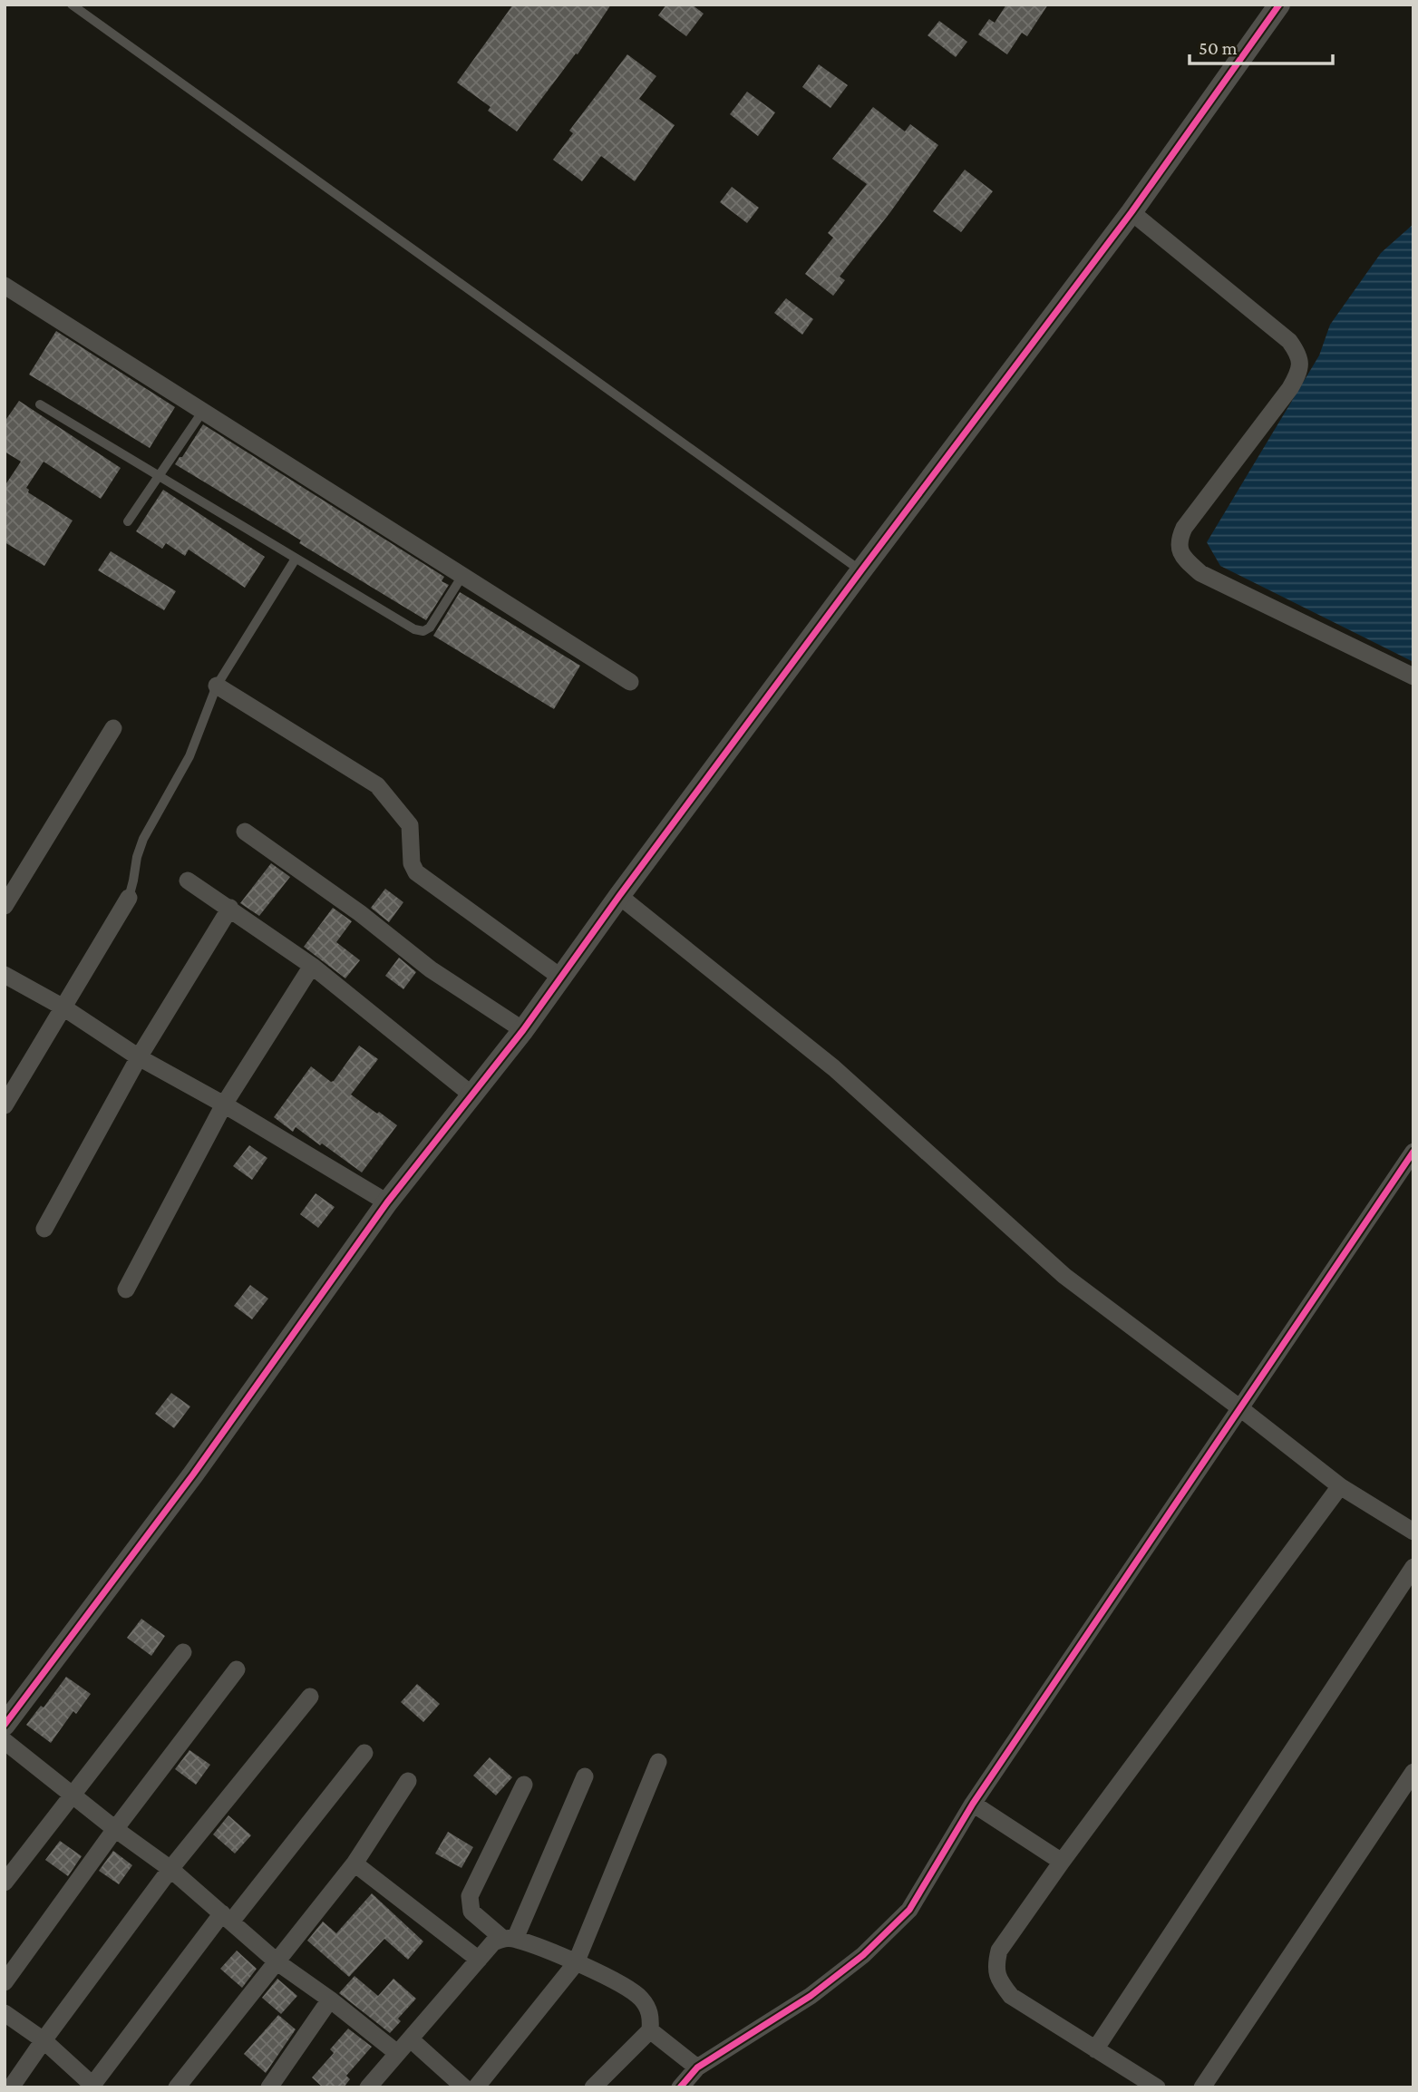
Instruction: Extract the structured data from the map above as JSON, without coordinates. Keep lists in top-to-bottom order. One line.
{"scale_bar":"50 m"}
